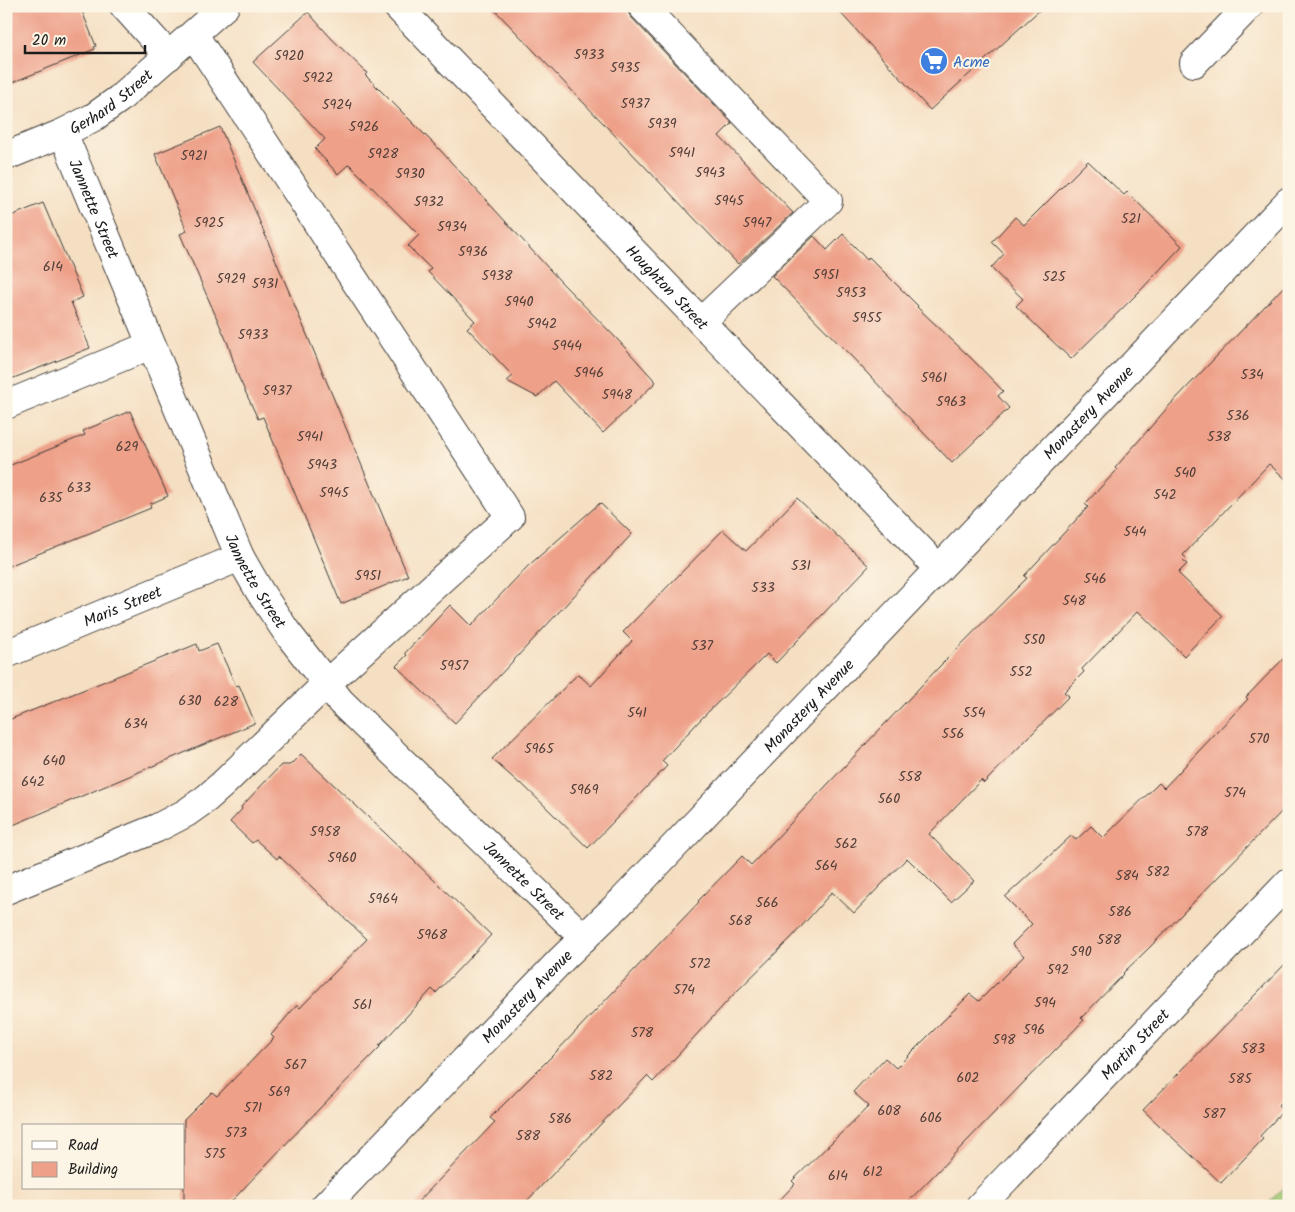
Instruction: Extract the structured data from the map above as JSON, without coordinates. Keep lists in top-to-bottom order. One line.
{"streets":{"street":["Gerhard Street","Jannette Street","Houghton Street","Monastery Avenue","Maris Street","Martin Street"]},"crossings":[["Gerhard Street","Jannette Street"],["Jannette Street","Monastery Avenue"],["Jannette Street","Maris Street"],["Houghton Street","Monastery Avenue"]],"places":{"supermarket":["Acme"]},"house_numbers":["5933","5920","5935","5922","5937","5924","5939","5926","5941","5928","5921","5943","5930","5945","5932","521","5925","5947","5934","5936","614","5951","5938","525","5929","5931","5953","5940","5955","5942","5933","5944","5946","534","5961","5937","5948","5963","536","5941","538","629","5943","540","633","5945","542","635","544","531","5951","546","533","548","550","537","5957","552","630","628","541","554","634","556","570","5965","640","558","642","5969","574","560","5958","578","562","5960","564","582","584","5964","566","586","568","5968","588","590","572","592","574","594","561","596","578","598","583","567","582","602","585","569","571","608","587","606","586","573","588","575","612","614"],"legend":["Road","Building"],"scale_bar":"20 m"}
